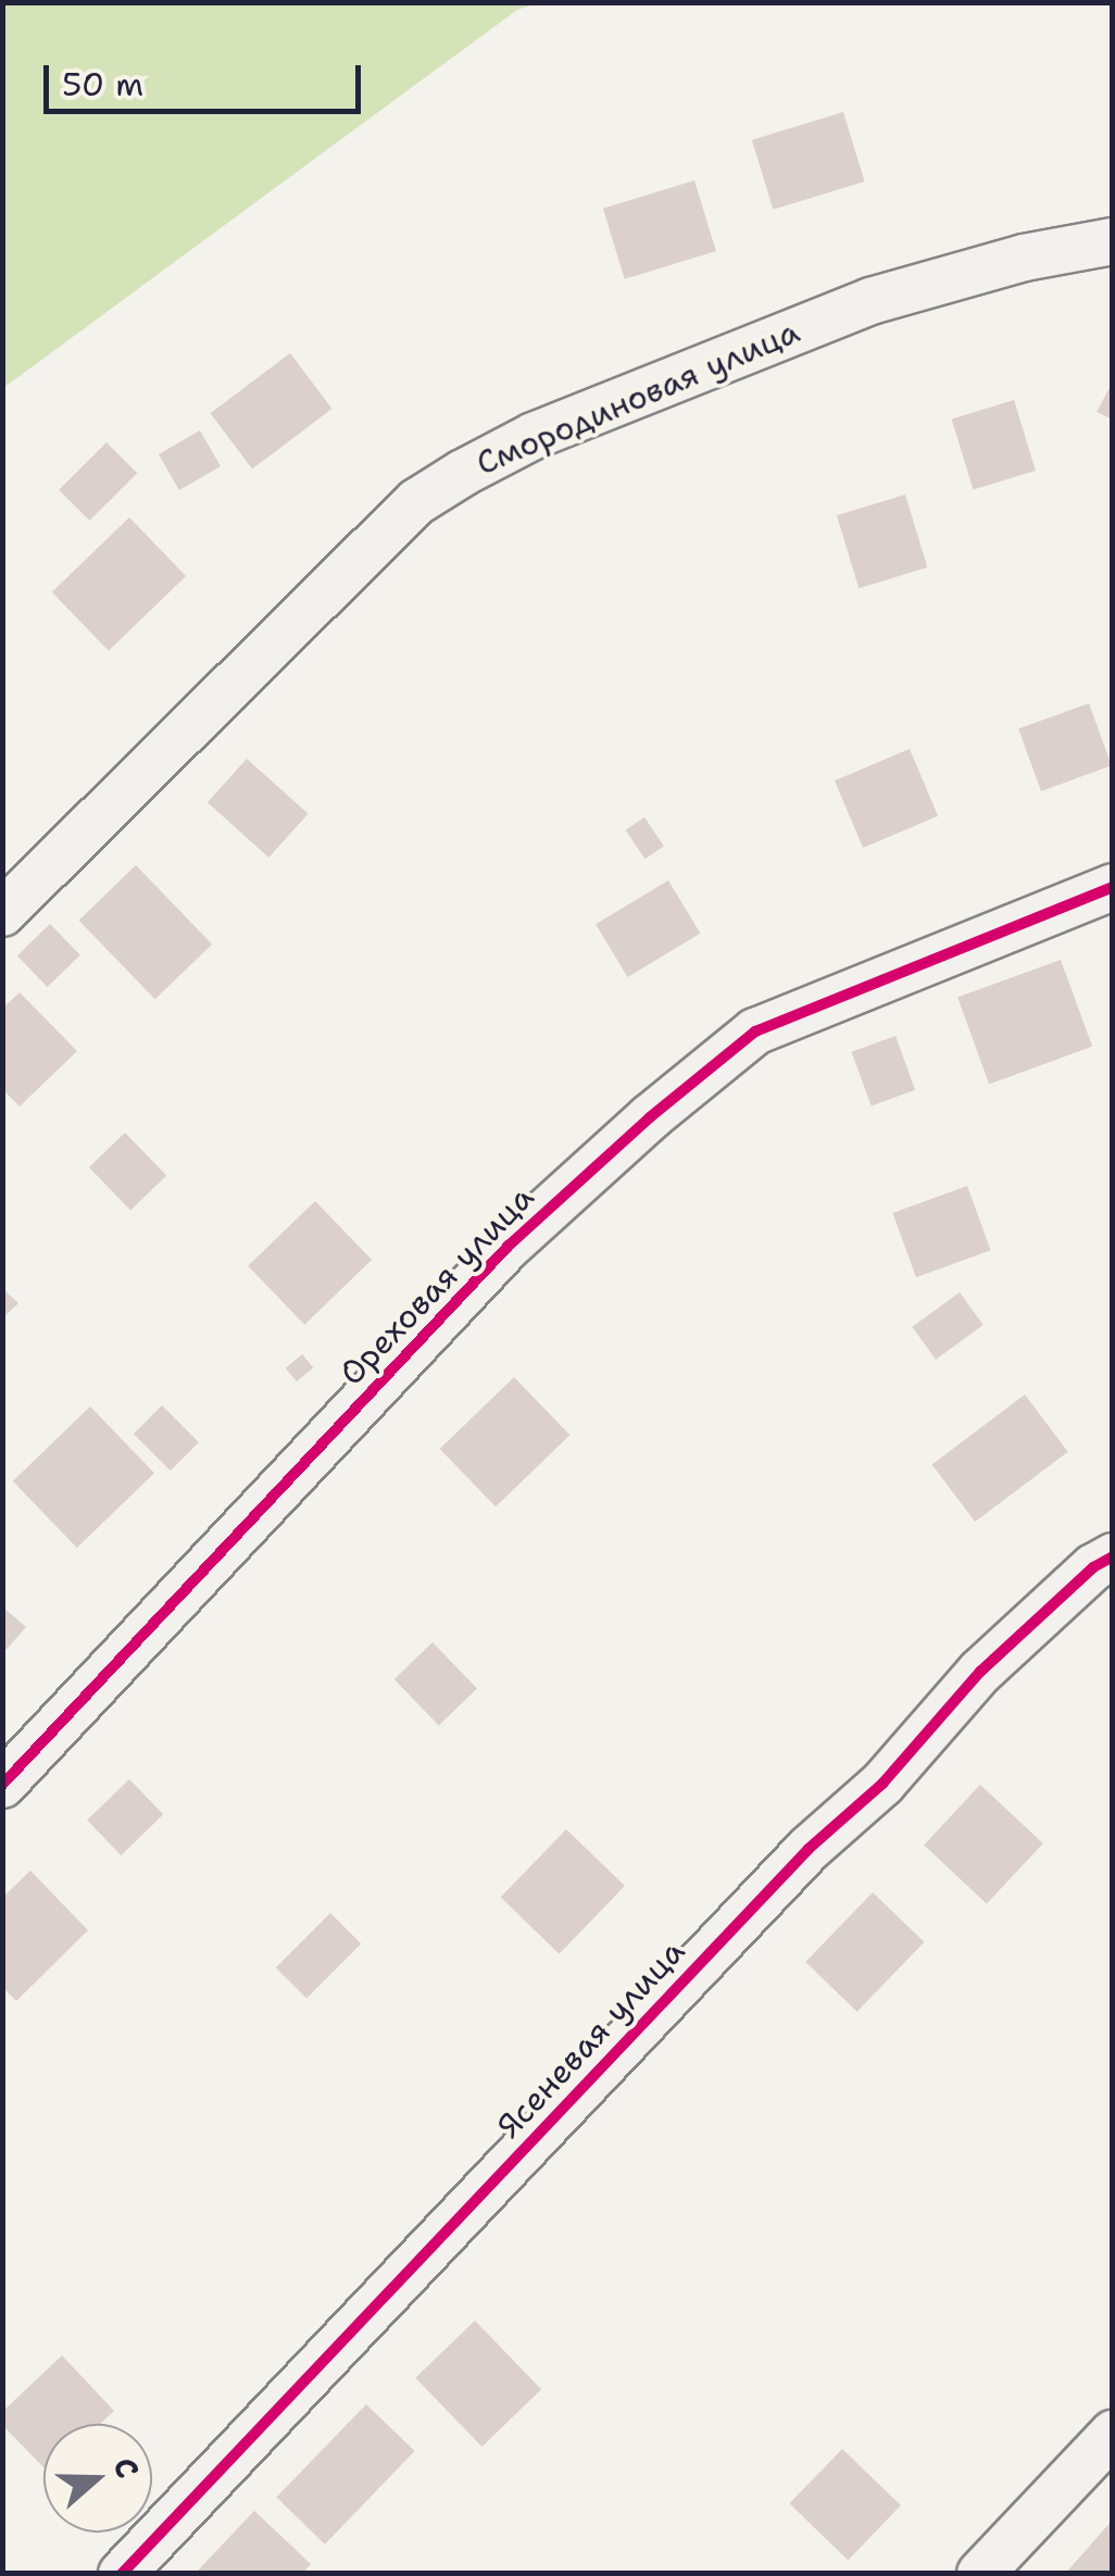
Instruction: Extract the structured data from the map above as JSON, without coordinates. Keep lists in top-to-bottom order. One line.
{"streets":{"street":["Смородиновая улица","Ореховая улица","Ясеневая улица"]},"scale_bar":"50 m","north":"right"}
